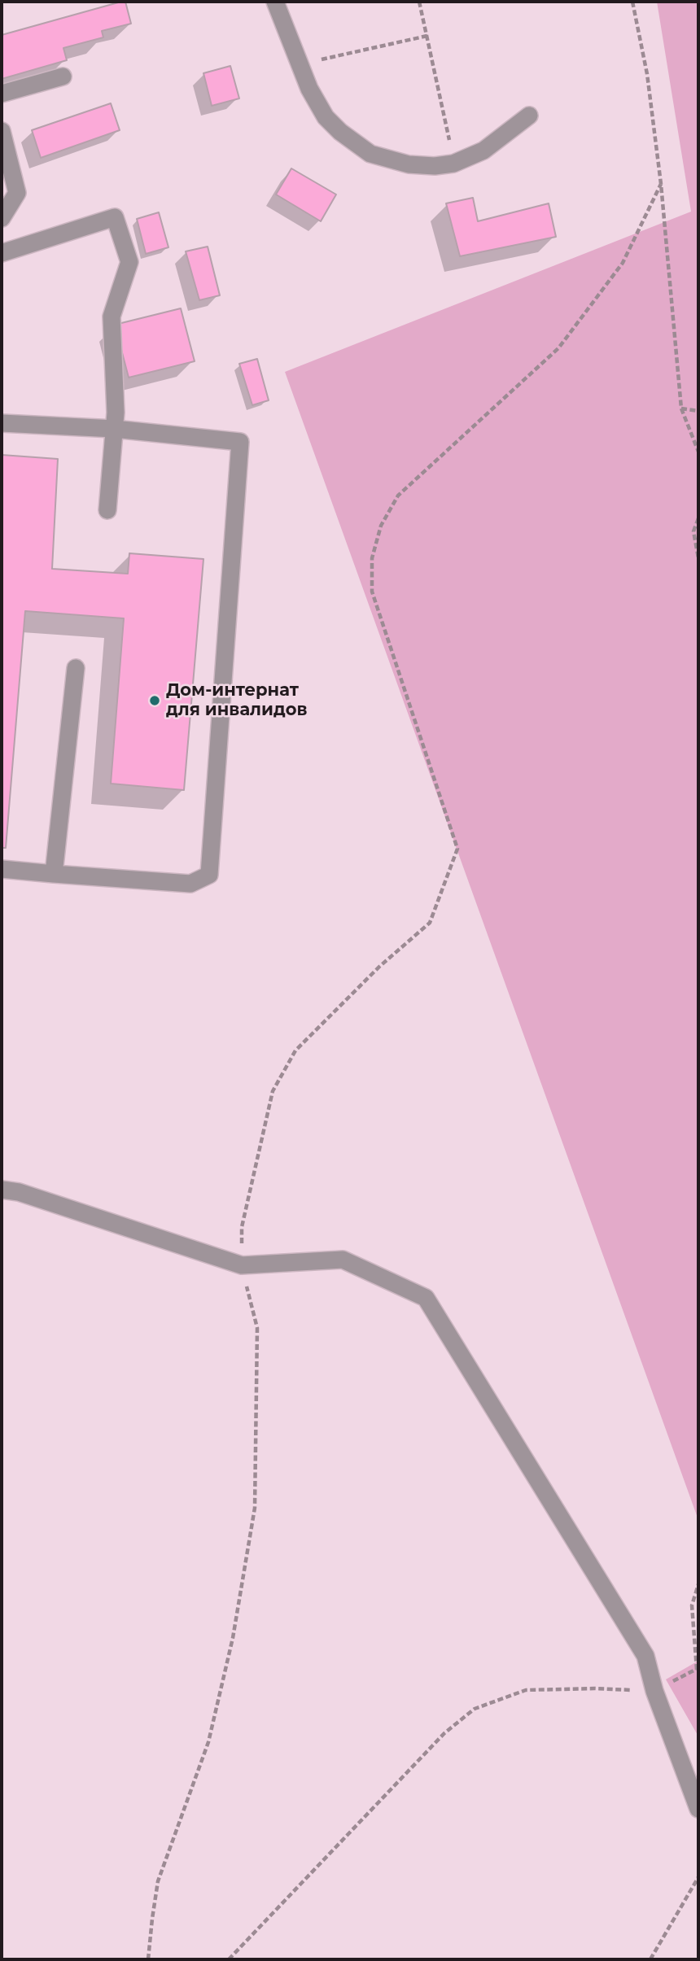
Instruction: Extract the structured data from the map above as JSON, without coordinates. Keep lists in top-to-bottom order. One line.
{"places":["Дом-интернат для инвалидов"]}
